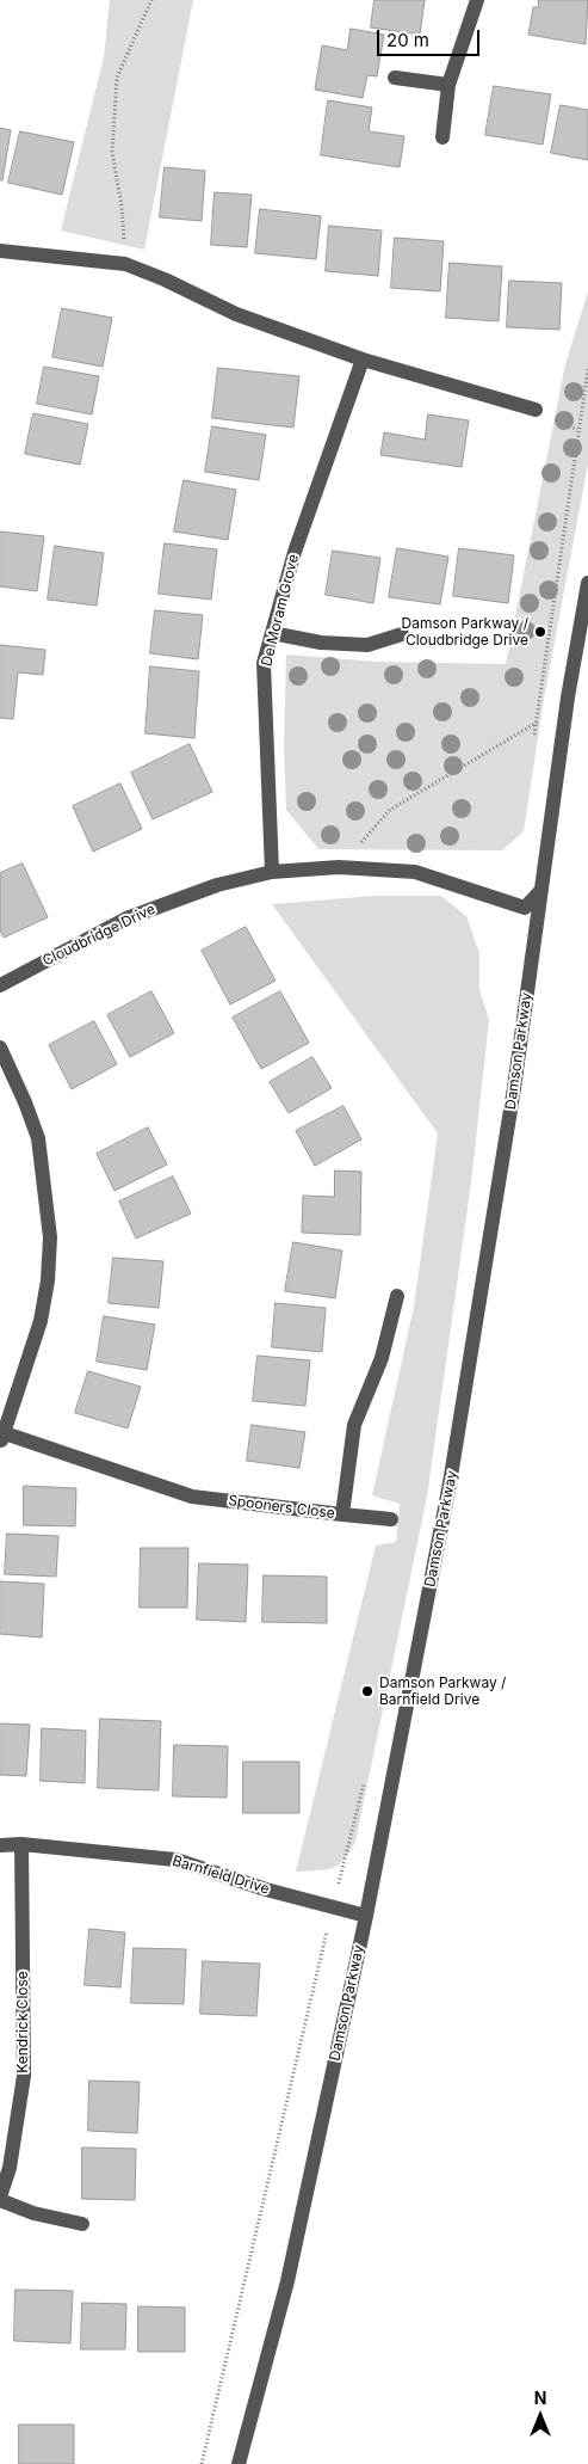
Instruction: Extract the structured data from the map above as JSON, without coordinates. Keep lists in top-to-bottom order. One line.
{"streets":{"street":["De Moram Grove","Cloudbridge Drive","Damson Parkway","Spooners Close","Barnfield Drive","Kendrick Close"]},"crossings":[["De Moram Grove","Cloudbridge Drive"],["Cloudbridge Drive","Damson Parkway"],["Damson Parkway","Barnfield Drive"],["Barnfield Drive","Kendrick Close"]],"places":["Damson Parkway / Cloudbridge Drive","Damson Parkway / Barnfield Drive"],"scale_bar":"20 m","north":"top"}
